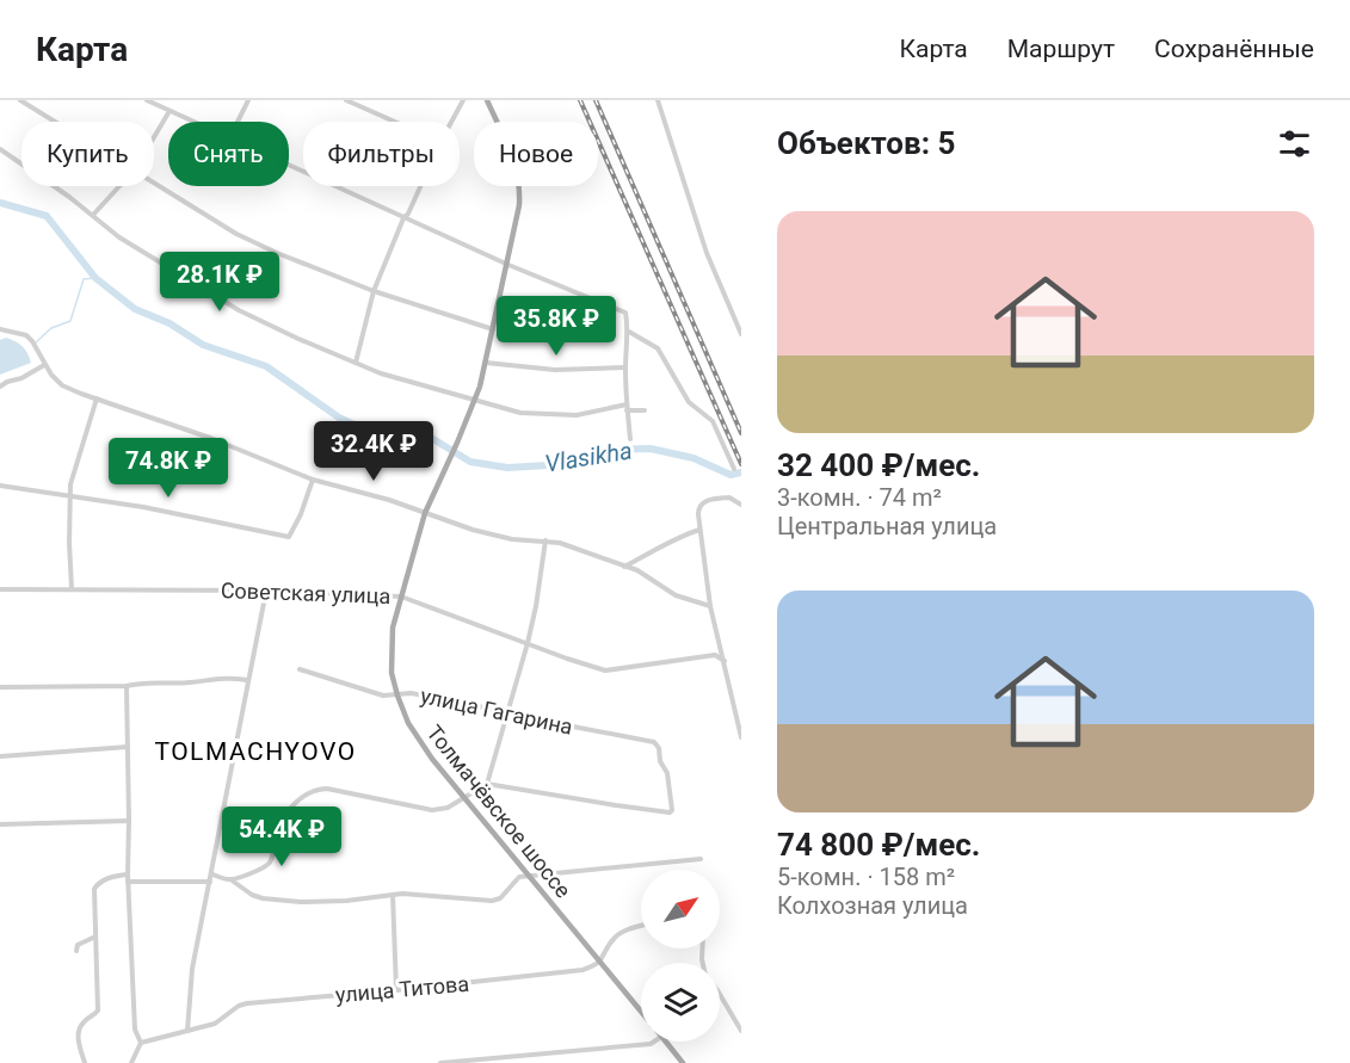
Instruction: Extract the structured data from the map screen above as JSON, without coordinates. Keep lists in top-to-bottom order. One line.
{"streets":{"main road":["Толмачёвское шоссе"],"street":["Советская улица","улица Гагарина","улица Титова"]},"crossings":[["Советская улица","Толмачёвское шоссе"],["улица Гагарина","Толмачёвское шоссе"],["Толмачёвское шоссе","улица Титова"]],"districts":["TOLMACHYOVO"],"water":["Vlasikha"],"north":"top right","page":{"header":"Карта","nav":["Карта","Маршрут","Сохранённые"],"heading":"Объектов: 5","chip":["Купить","Снять","Фильтры","Новое"],"list":[{"name":"32 400 ₽/мес.","note":"3-комн. · 74 m² · Центральная улица"},{"name":"74 800 ₽/мес.","note":"5-комн. · 158 m² · Колхозная улица"}],"price":["28.1K ₽","35.8K ₽","32.4K ₽","74.8K ₽","54.4K ₽"]}}
